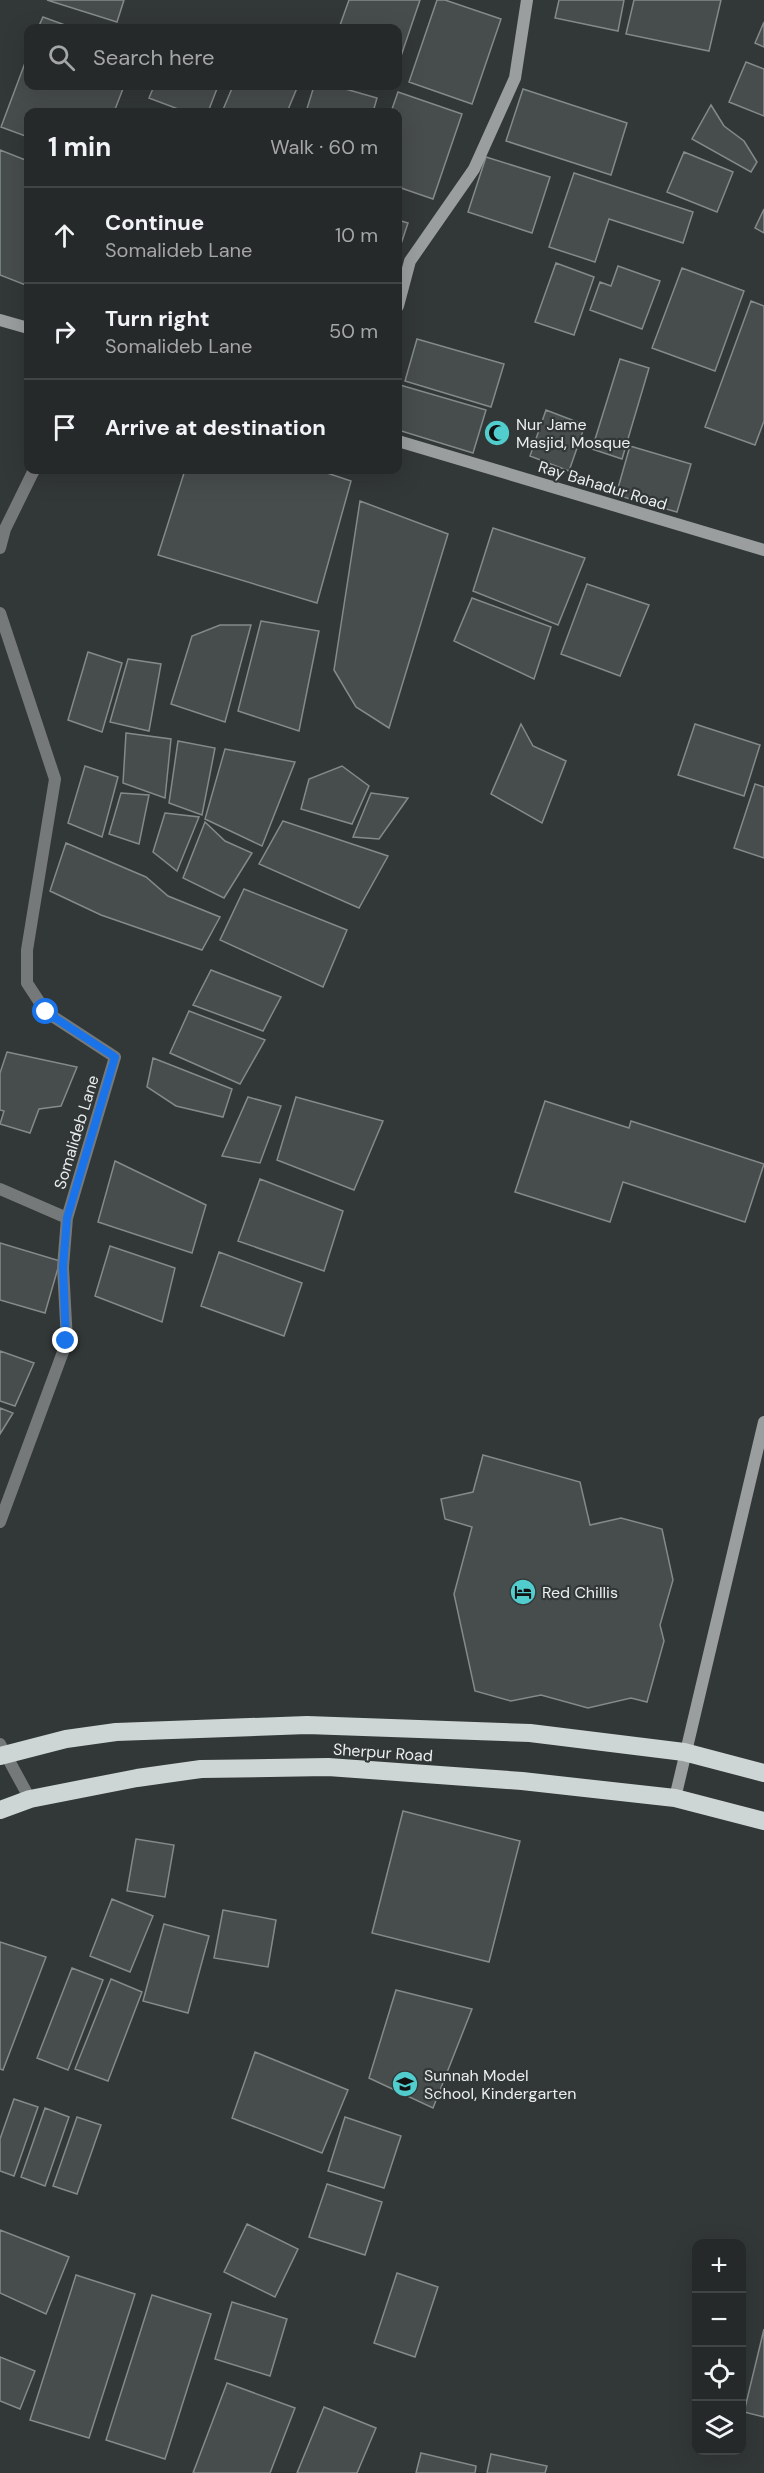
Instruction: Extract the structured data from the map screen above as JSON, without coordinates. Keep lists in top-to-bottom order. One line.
{"streets":{"highway":["Sherpur Road"],"street":["Ray Bahadur Road","Somalideb Lane"]},"places":{"mosque":["Nur Jame Masjid, Mosque"],"hotel":["Red Chillis"],"school or university":["Sunnah Model School, Kindergarten"]},"page":{"search":"Search here","heading":["1 min","Walk · 60 m"],"list":[["Continue","Somalideb Lane","10 m"],["Turn right","Somalideb Lane","50 m"],"Arrive at destination"],"map_buttons":["+","−"]}}
